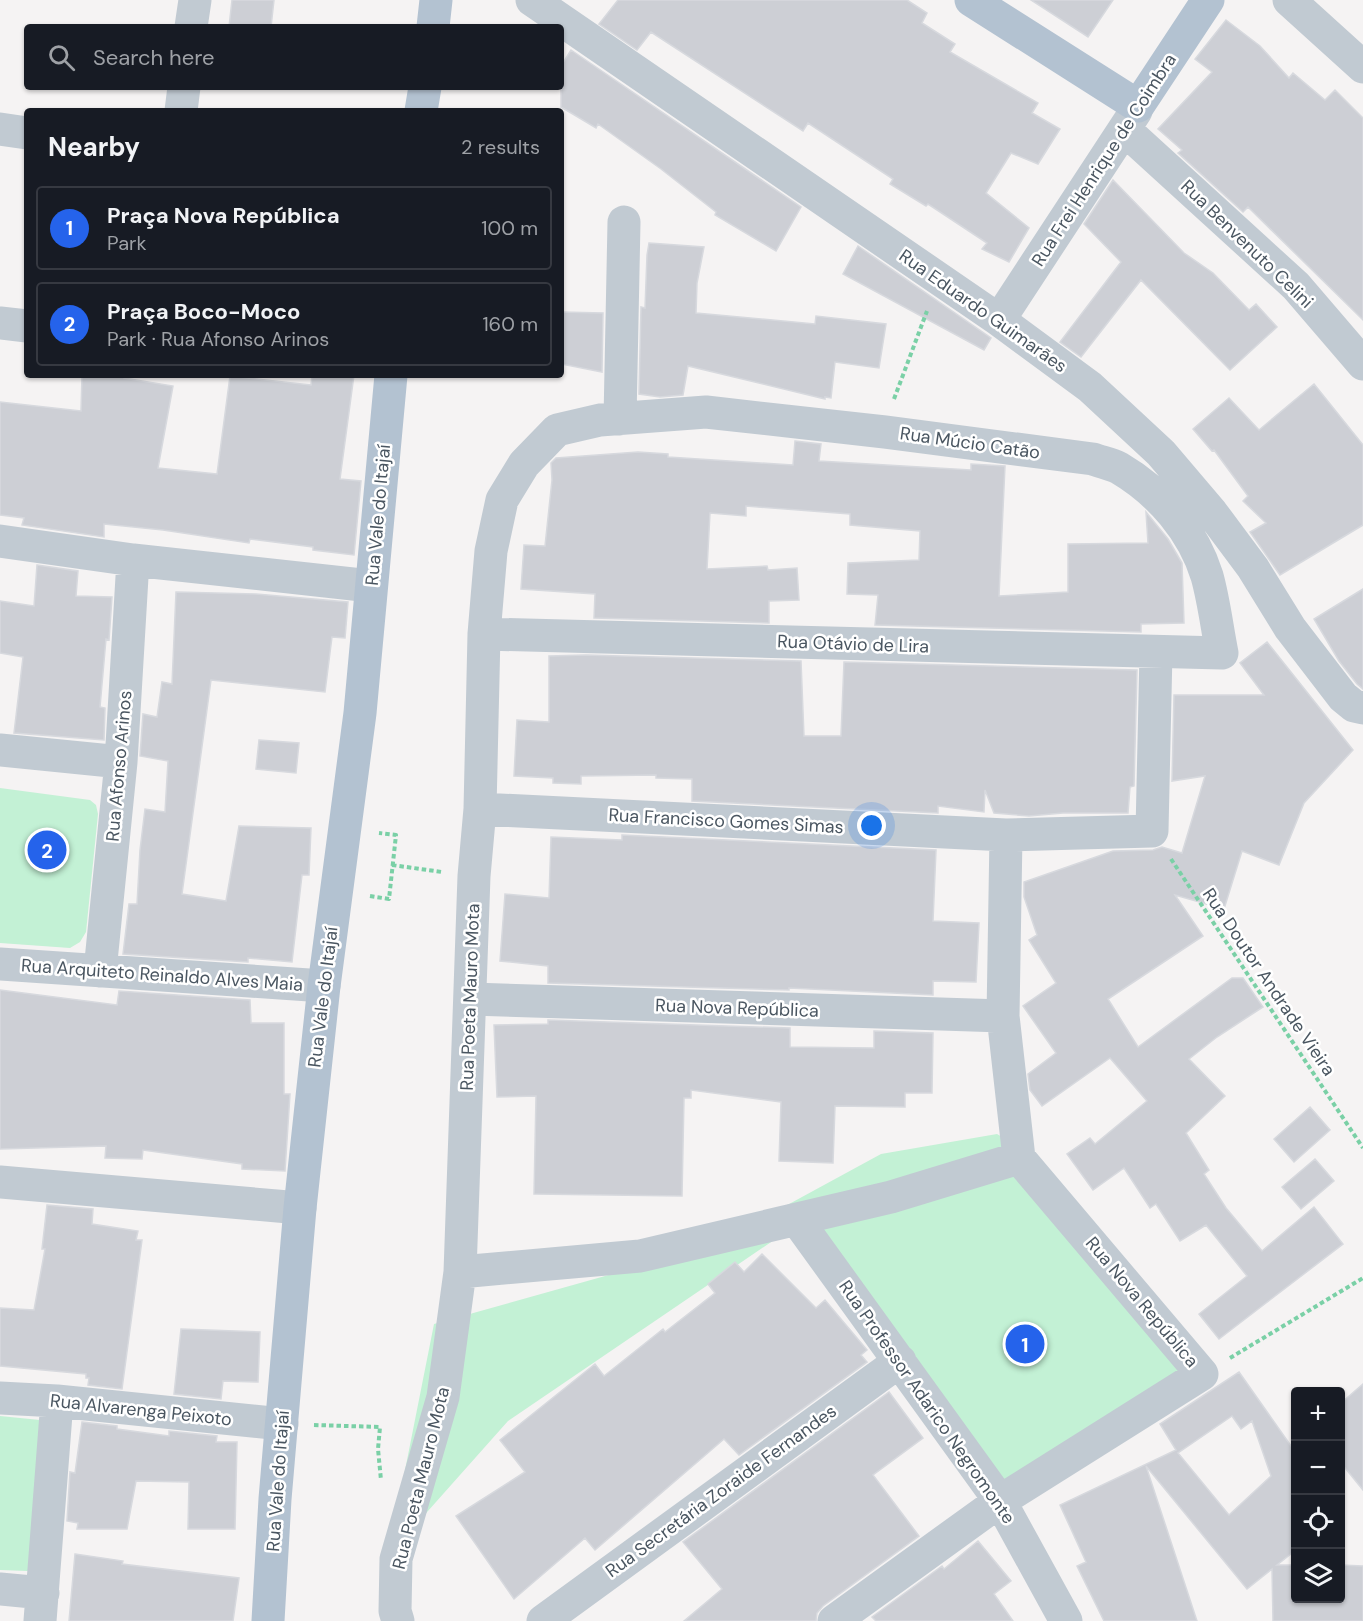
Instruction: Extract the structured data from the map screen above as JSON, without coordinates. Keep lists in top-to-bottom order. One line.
{"streets":{"main road":["Rua Frei Henrique de Coimbra","Rua Vale do Itajaí"],"street":["Rua Benvenuto Celini","Rua Eduardo Guimarães","Rua Múcio Catão","Rua Otávio de Lira","Rua Afonso Arinos","Rua Francisco Gomes Simas","Rua Arquiteto Reinaldo Alves Maia","Rua Poeta Mauro Mota","Rua Nova República","Rua Professor Adarico Negromonte","Rua Alvarenga Peixoto","Rua Secretária Zoraide Fernandes"],"path":["Rua Doutor Andrade Vieira"]},"crossings":[["Rua Frei Henrique de Coimbra","Rua Benvenuto Celini"],["Rua Frei Henrique de Coimbra","Rua Eduardo Guimarães"],["Rua Múcio Catão","Rua Otávio de Lira"],["Rua Múcio Catão","Rua Poeta Mauro Mota"],["Rua Vale do Itajaí","Rua Arquiteto Reinaldo Alves Maia"],["Rua Vale do Itajaí","Rua Alvarenga Peixoto"],["Rua Otávio de Lira","Rua Poeta Mauro Mota"],["Rua Afonso Arinos","Rua Arquiteto Reinaldo Alves Maia"],["Rua Francisco Gomes Simas","Rua Doutor Andrade Vieira"],["Rua Francisco Gomes Simas","Rua Poeta Mauro Mota"],["Rua Poeta Mauro Mota","Rua Nova República"],["Rua Nova República","Rua Professor Adarico Negromonte"],["Rua Professor Adarico Negromonte","Rua Secretária Zoraide Fernandes"]],"page":{"search":"Search here","heading":["Nearby","2 results"],"list":[{"mark":"1","name":"Praça Nova República","note":"Park","value":"100 m"},{"mark":"2","name":"Praça Boco-Moco","note":"Park · Rua Afonso Arinos","value":"160 m"}],"pins":["2","1"],"map_buttons":["+","−"]}}
